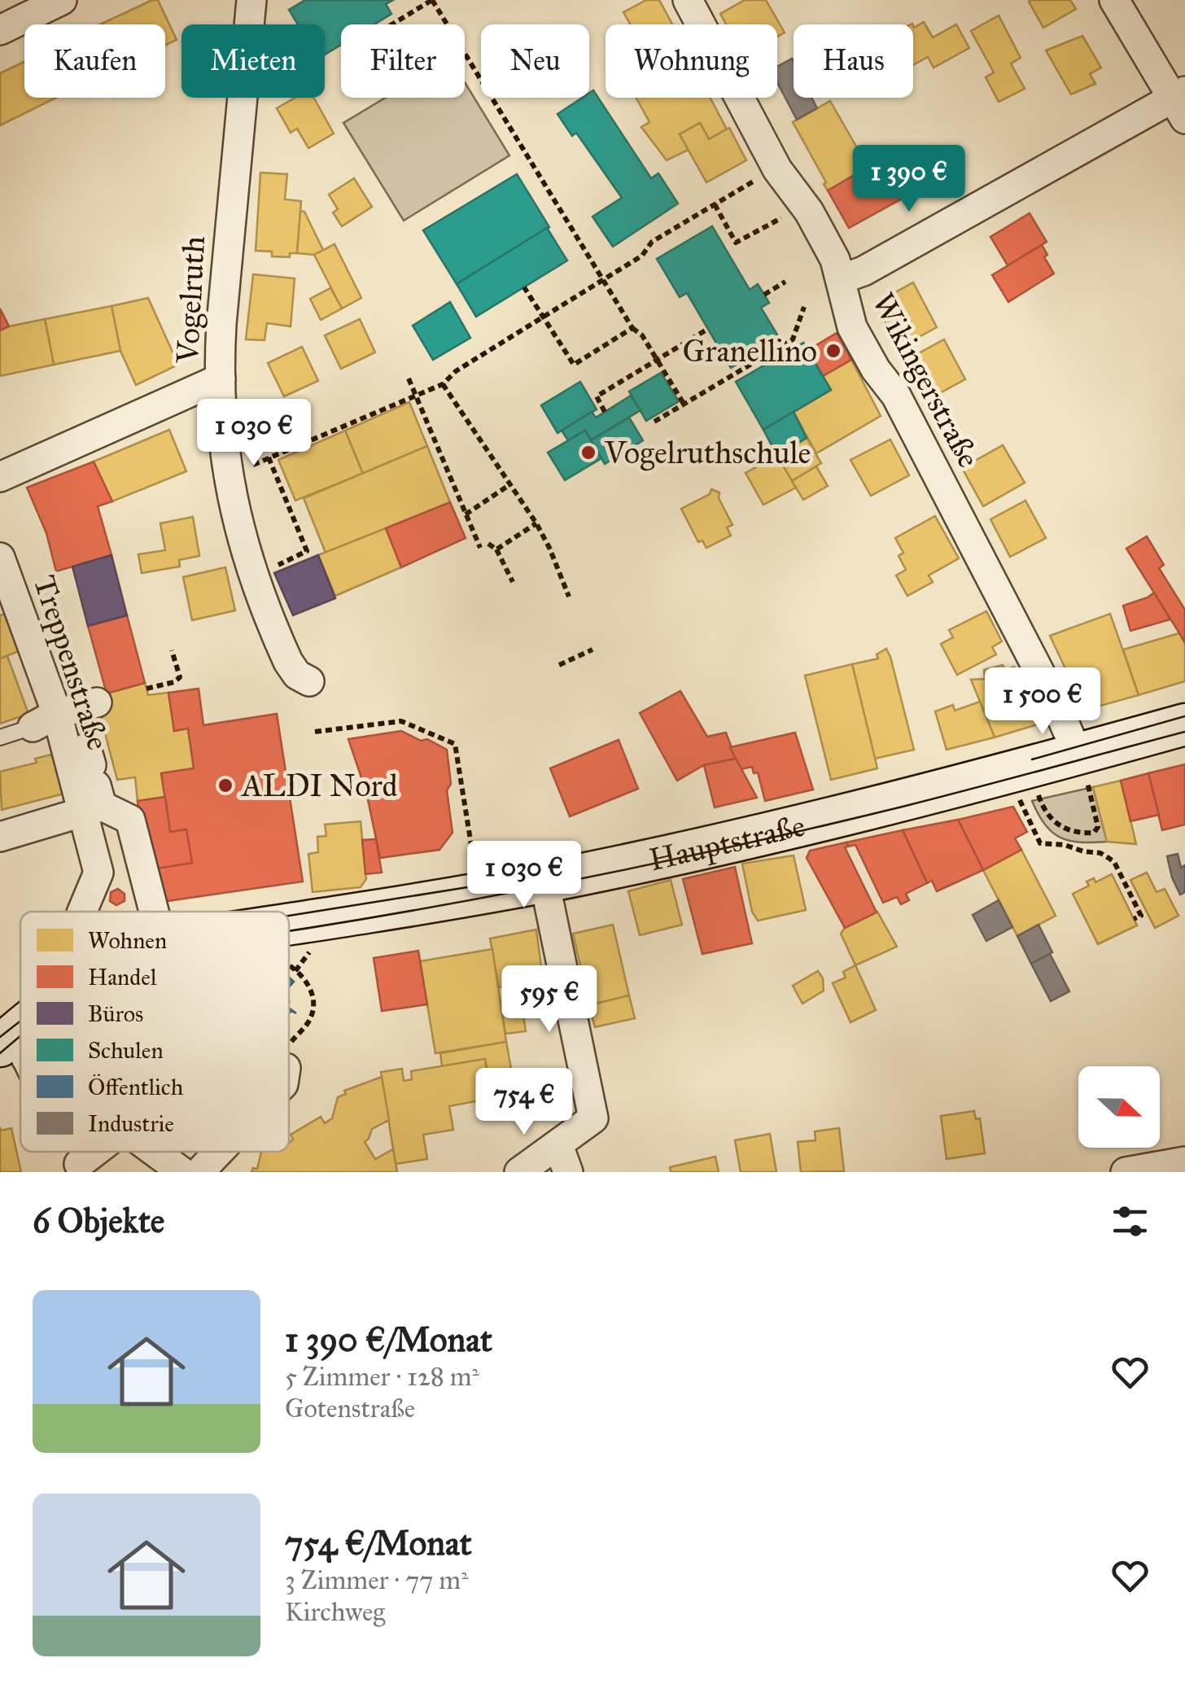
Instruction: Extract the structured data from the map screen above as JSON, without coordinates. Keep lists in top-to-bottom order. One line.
{"streets":{"street":["Vogelruth","Wikingerstraße","Treppenstraße","Hauptstraße"]},"crossings":[["Wikingerstraße","Hauptstraße"]],"places":["Granellino","Vogelruthschule","ALDI Nord"],"legend":["Wohnen","Handel","Büros","Schulen","Öffentlich","Industrie"],"north":"right","page":{"chip":["Kaufen","Mieten","Filter","Neu","Wohnung","Haus"],"price":["1 390 €","1 030 €","1 500 €","1 030 €","595 €","754 €"],"heading":"6 Objekte","list":[{"name":"1 390 €/Monat","note":"5 Zimmer · 128 m² · Gotenstraße"},{"name":"754 €/Monat","note":"3 Zimmer · 77 m² · Kirchweg"}]}}
